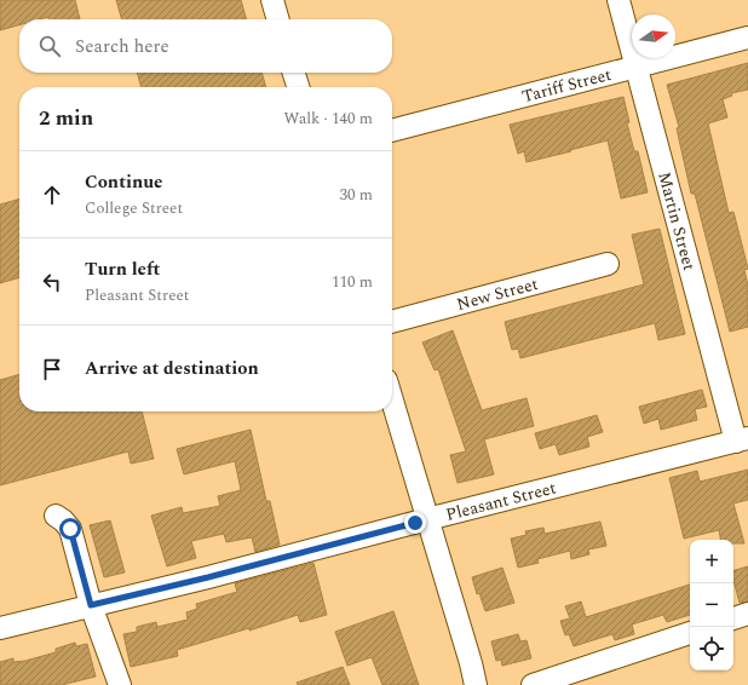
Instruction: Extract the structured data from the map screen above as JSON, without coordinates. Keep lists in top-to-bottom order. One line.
{"streets":{"street":["Tariff Street","Martin Street","New Street","Pleasant Street"]},"crossings":[["Tariff Street","Martin Street"],["Martin Street","Pleasant Street"]],"north":"right","page":{"search":"Search here","heading":["2 min","Walk · 140 m"],"list":[["Continue","College Street","30 m"],["Turn left","Pleasant Street","110 m"],"Arrive at destination"],"map_buttons":["+","−"]}}
